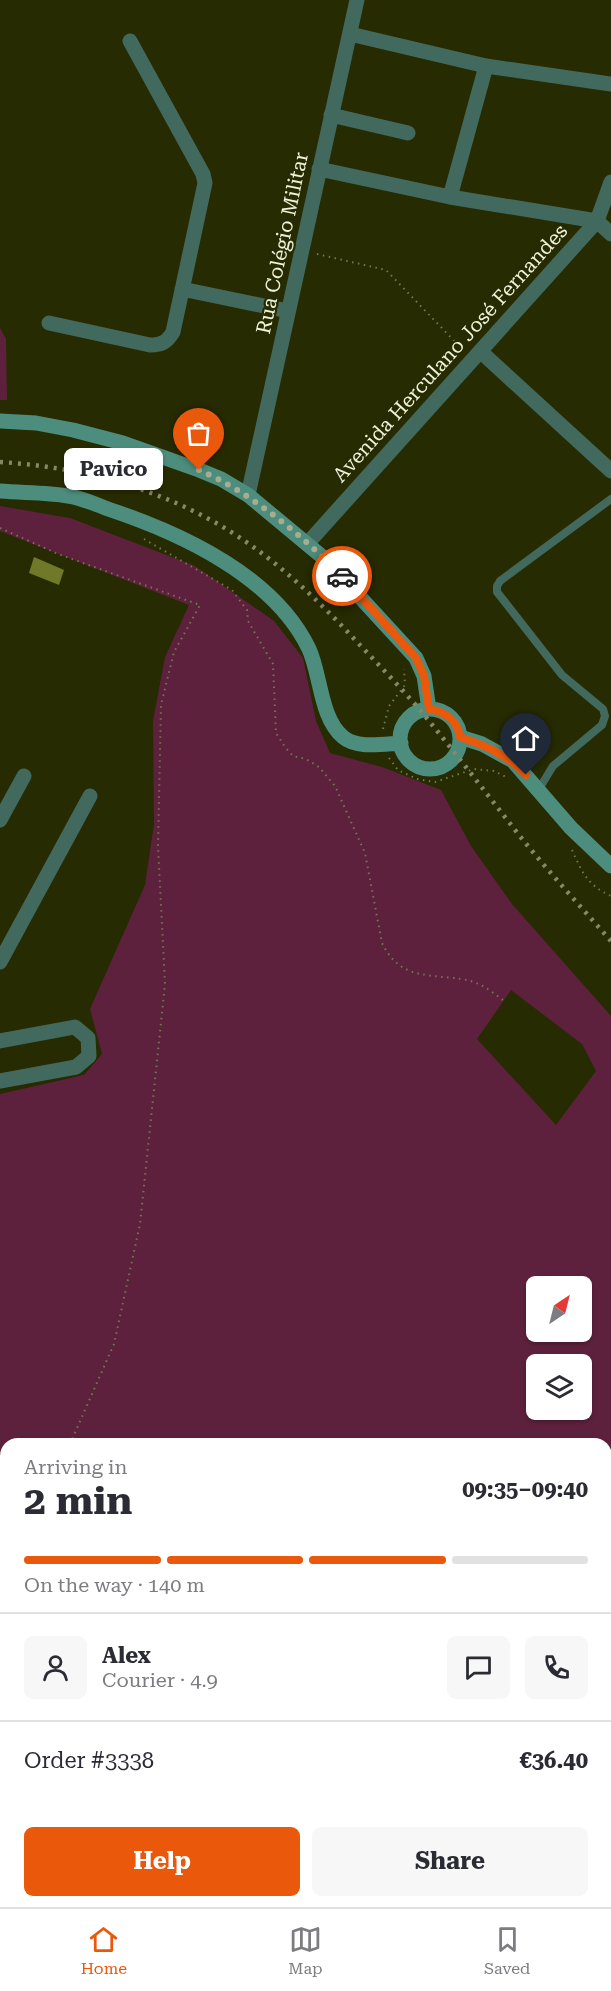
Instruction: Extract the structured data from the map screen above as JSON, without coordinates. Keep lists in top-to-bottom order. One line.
{"streets":{"street":["Rua Colégio Militar","Avenida Herculano José Fernandes"]},"places":["Pavico"],"north":"top right","page":{"bubble":"Pavico","heading":["2 min","Arriving in","09:35–09:40"],"panel":["Alex","Courier · 4.9","Order #3338","€36.40"],"bar":"On the way · 140 m","buttons":["Help","Share"],"tabs":["Home","Map","Saved"]}}
